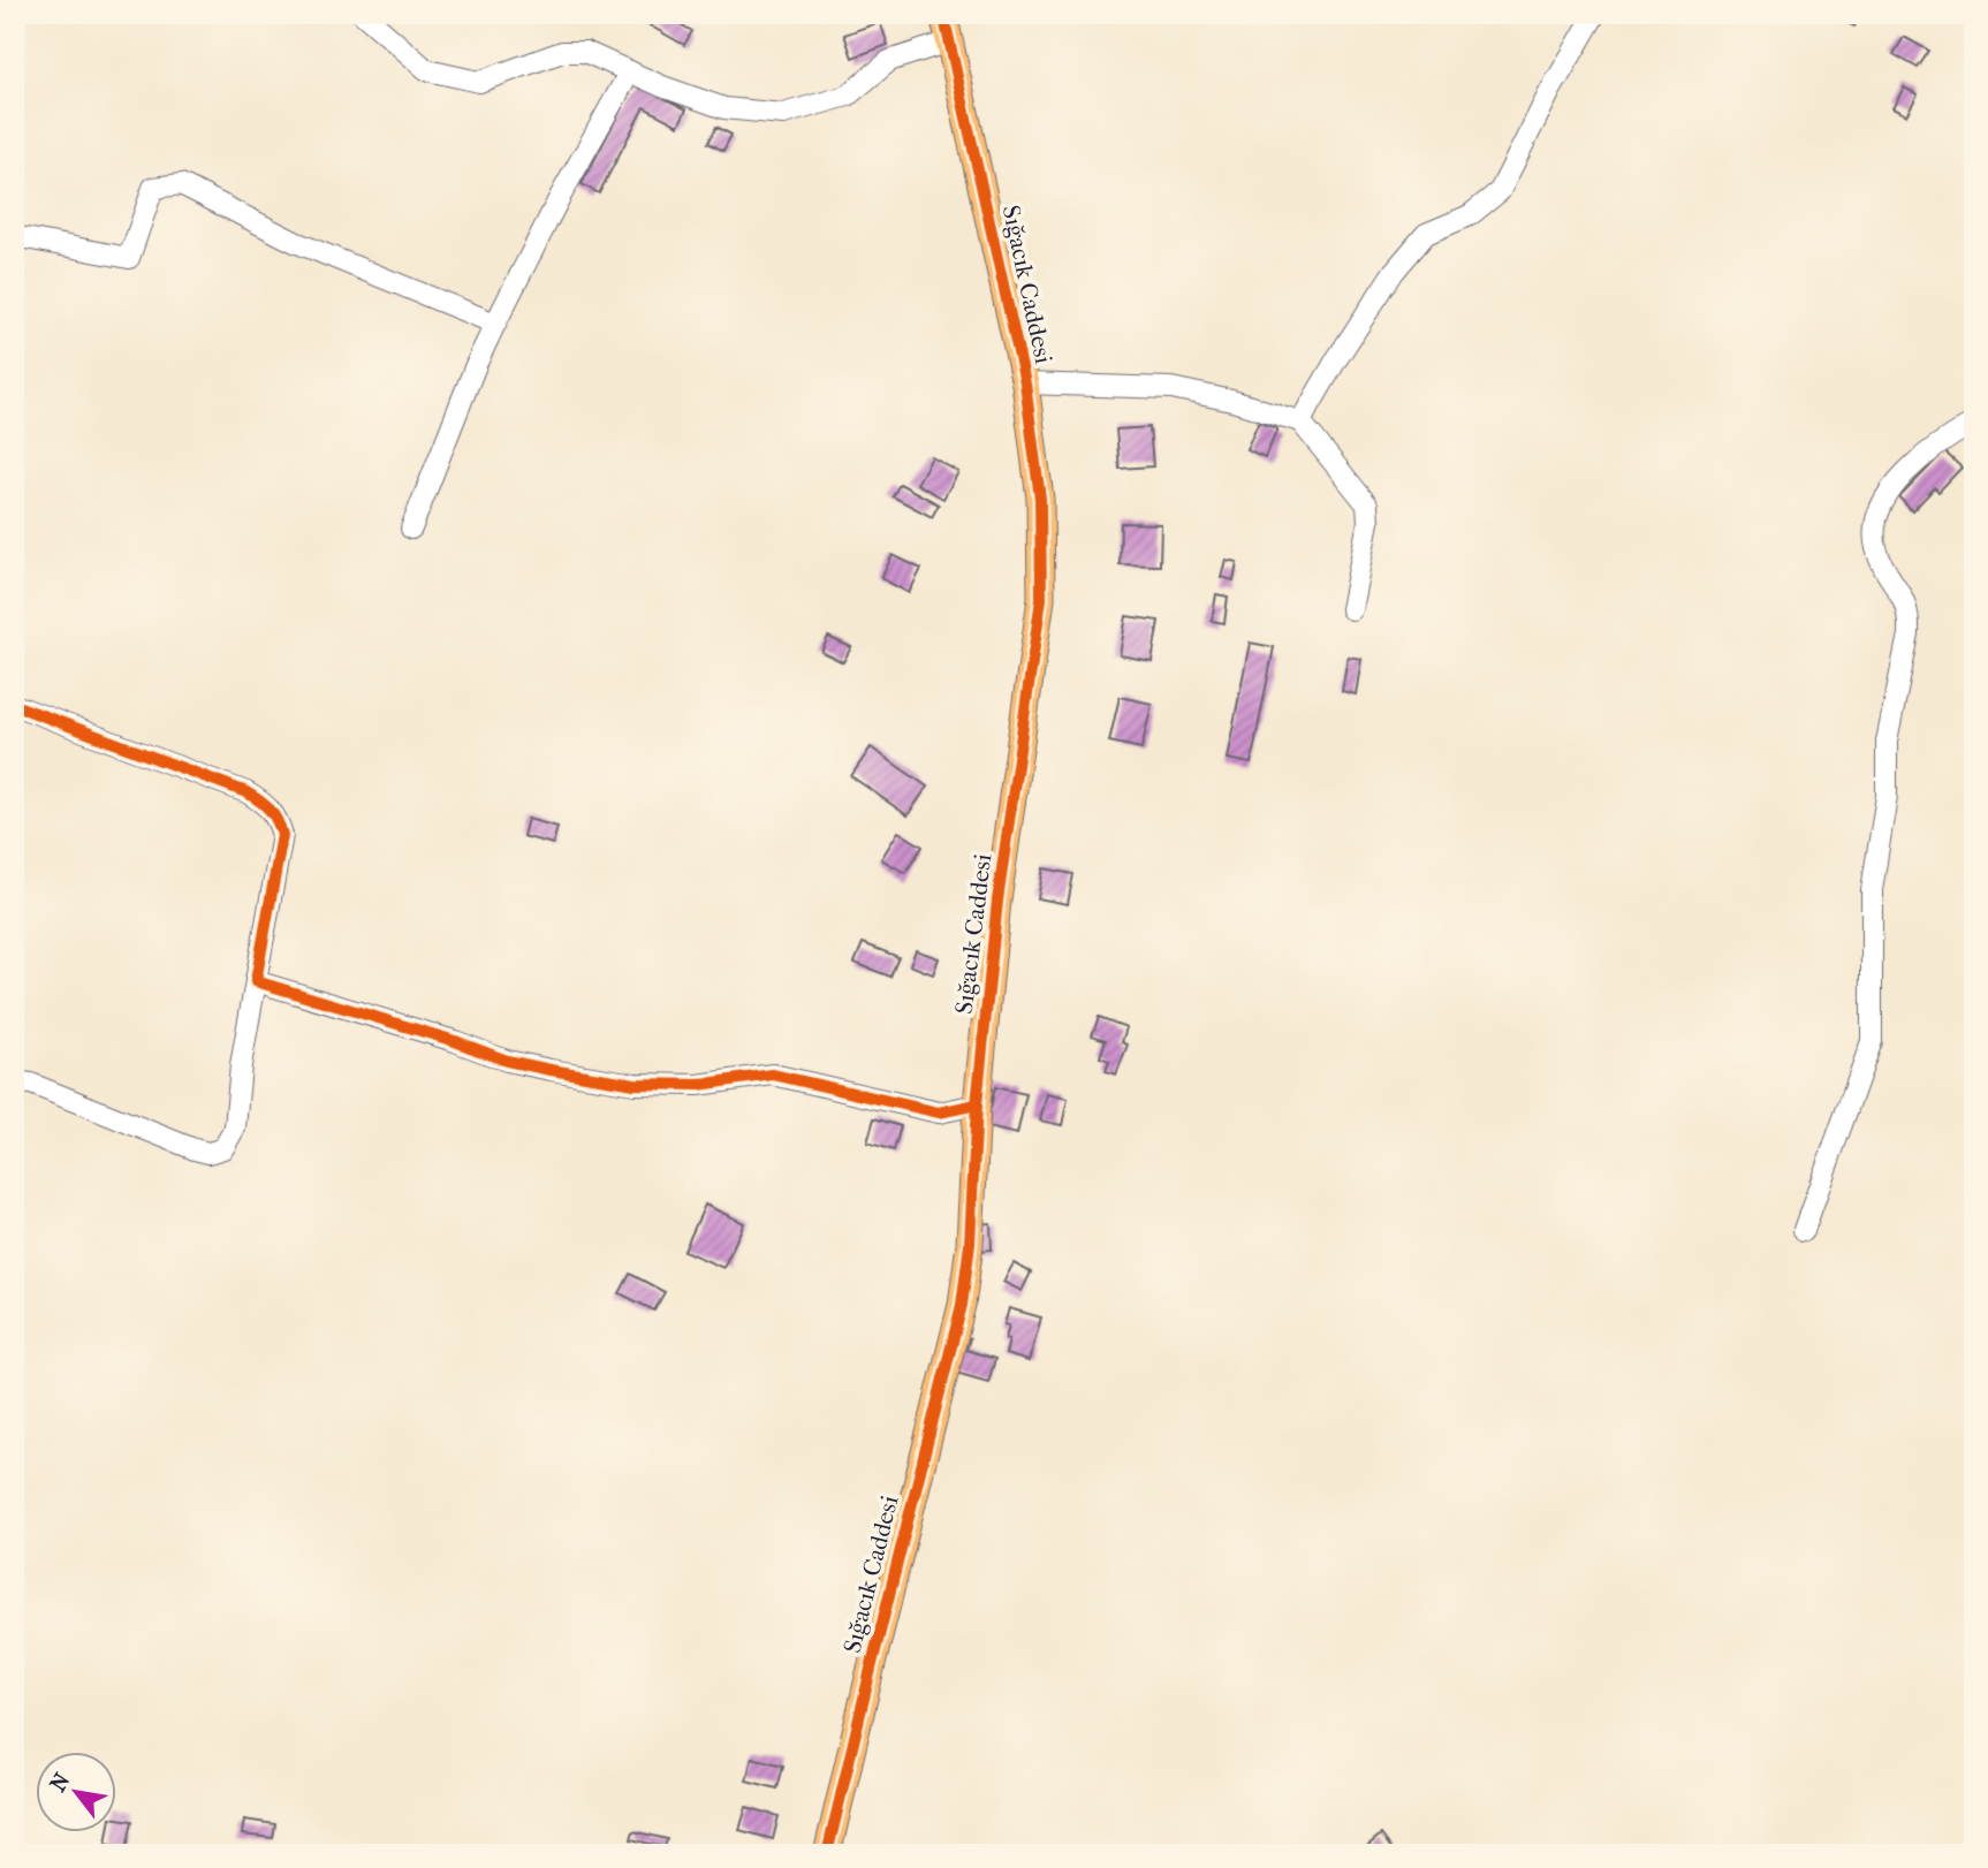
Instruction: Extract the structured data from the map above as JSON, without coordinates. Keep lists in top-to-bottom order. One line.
{"streets":{"main road":["Sığacık Caddesi"]},"north":"top left"}
